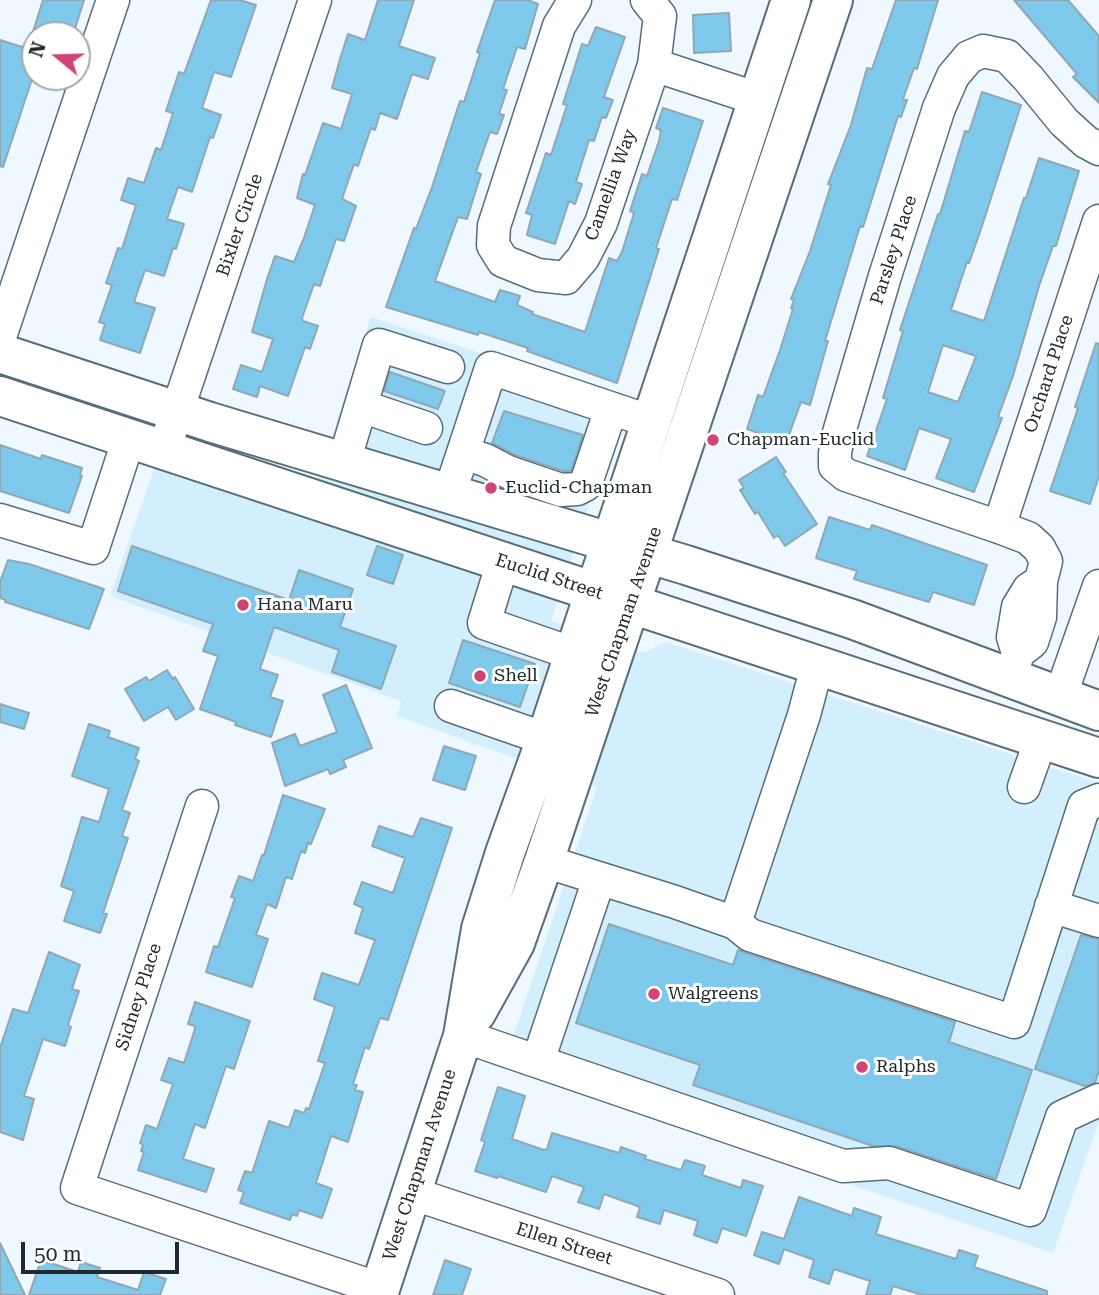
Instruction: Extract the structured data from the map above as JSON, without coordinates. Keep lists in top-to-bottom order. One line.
{"streets":{"main road":["Euclid Street","West Chapman Avenue"],"street":["Camellia Way","Bixler Circle","Parsley Place","Orchard Place","Sidney Place","Ellen Street"]},"crossings":[["Bixler Circle","Euclid Street"],["Parsley Place","Orchard Place"],["Euclid Street","West Chapman Avenue"],["West Chapman Avenue","Sidney Place"],["West Chapman Avenue","Ellen Street"]],"places":["Chapman-Euclid","Euclid-Chapman","Hana Maru","Shell","Walgreens","Ralphs"],"scale_bar":"50 m","north":"left"}
